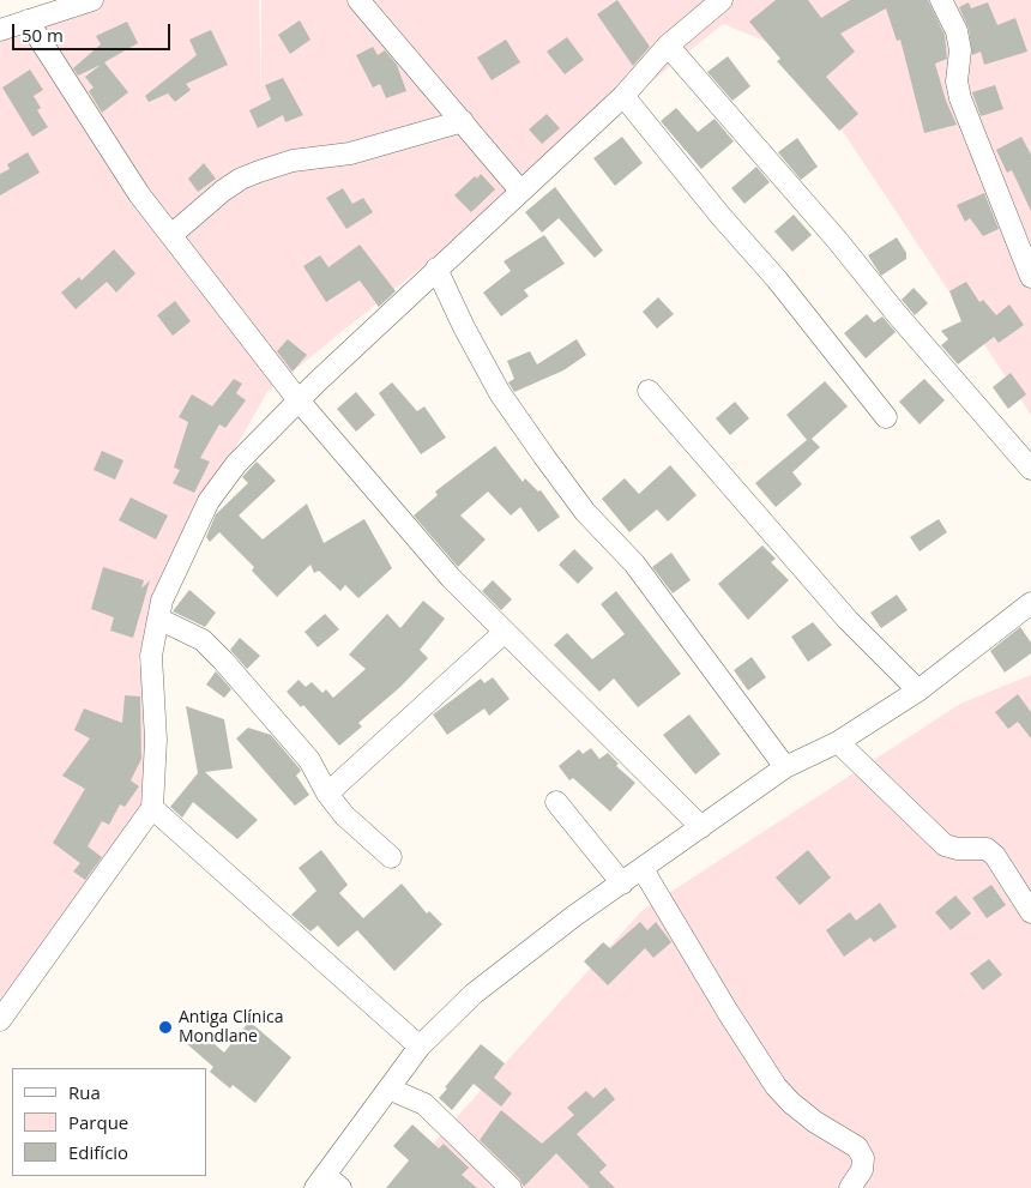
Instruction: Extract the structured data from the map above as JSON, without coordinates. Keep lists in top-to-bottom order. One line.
{"places":["Antiga Clínica Mondlane"],"legend":["Rua","Parque","Edifício"],"scale_bar":"50 m"}
